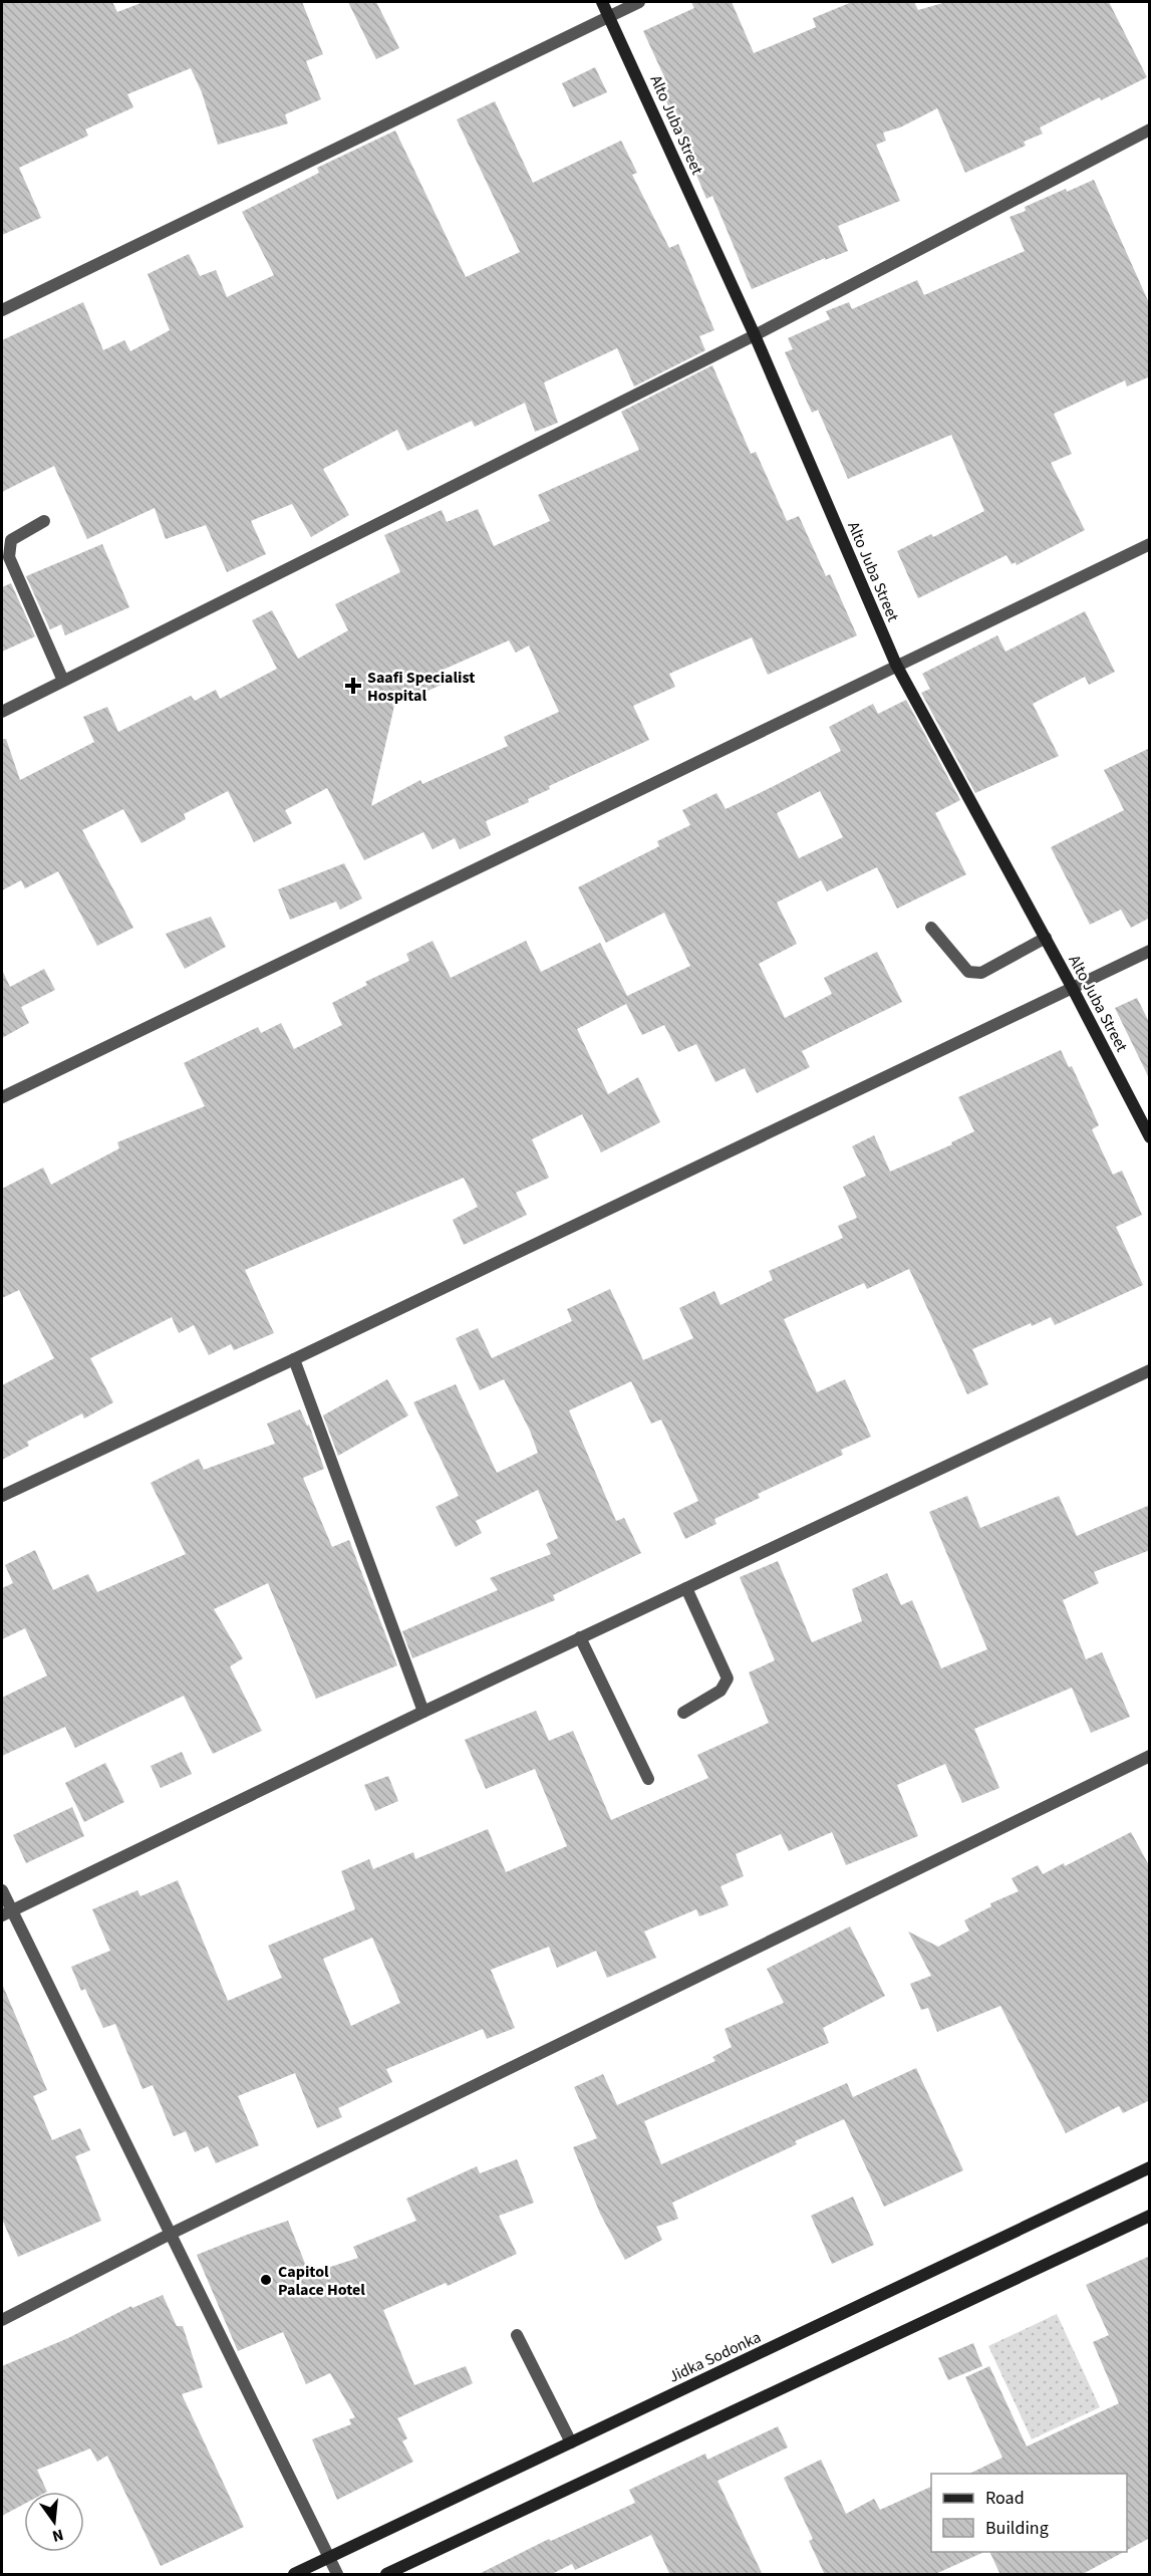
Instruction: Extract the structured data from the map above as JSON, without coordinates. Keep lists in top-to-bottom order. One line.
{"streets":{"main road":["Alto Juba Street","Jidka Sodonka"]},"places":{"health":["Saafi Specialist Hospital"],"other":["Capitol Palace Hotel"]},"legend":["Road","Building"],"north":"bottom"}
